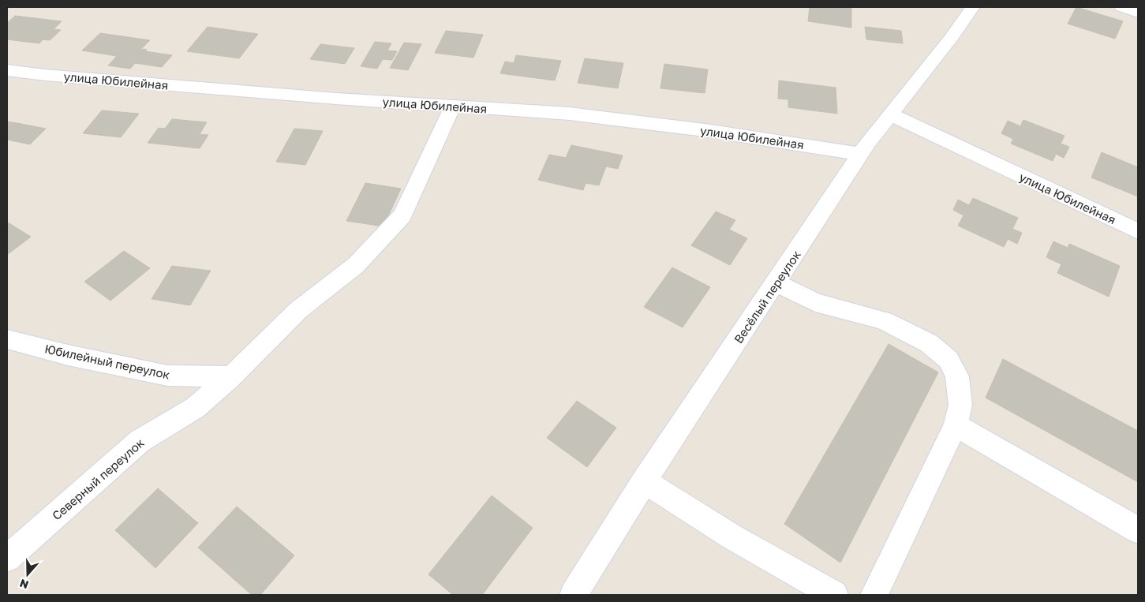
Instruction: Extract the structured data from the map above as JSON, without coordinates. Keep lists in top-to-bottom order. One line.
{"streets":{"street":["улица Юбилейная","Весёлый переулок","Юбилейный переулок","Северный переулок"]},"crossings":[["улица Юбилейная","Весёлый переулок"],["Юбилейный переулок","Северный переулок"]],"north":"bottom"}
